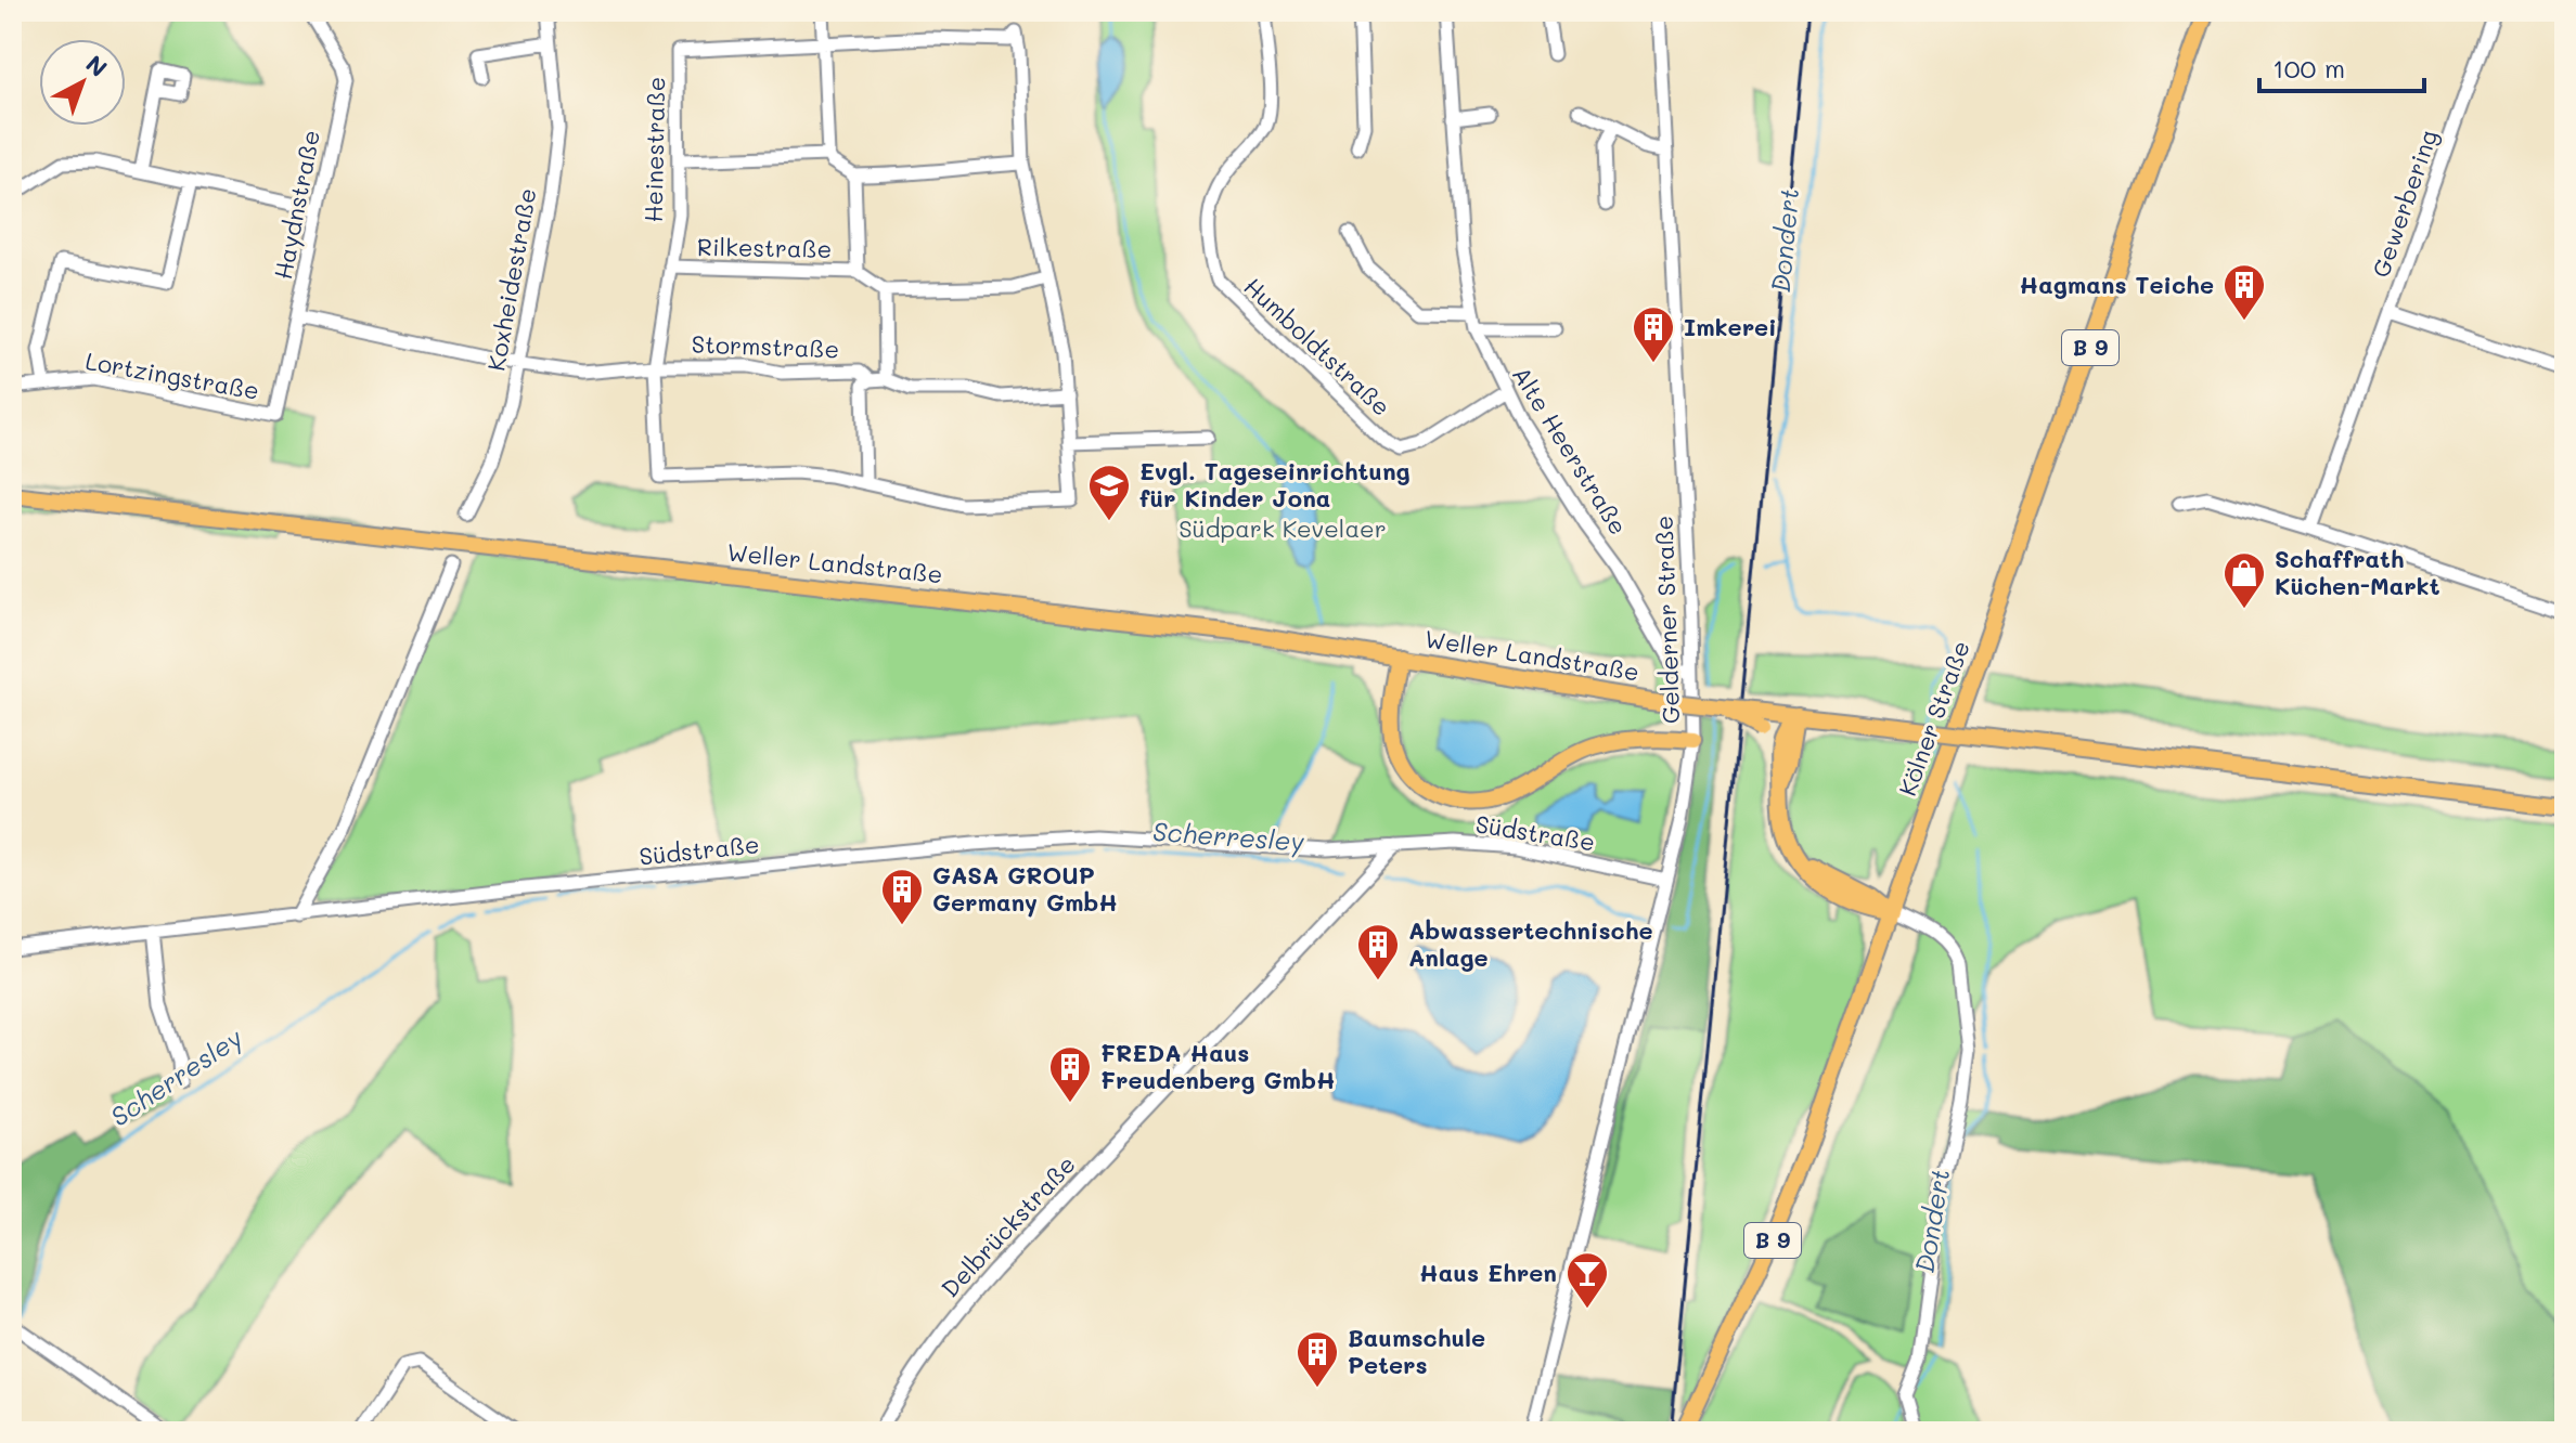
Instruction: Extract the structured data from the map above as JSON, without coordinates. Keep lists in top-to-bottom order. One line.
{"streets":{"main road":["B 9","Weller Landstraße","Kölner Straße"],"street":["Heinestraße","Gewerbering","Haydnstraße","Rilkestraße","Koxheidestraße","Stormstraße","Humboldtstraße","Lortzingstraße","Alte Heerstraße","Gelderner Straße","Südstraße","Delbrückstraße"]},"crossings":[["Heinestraße","Rilkestraße"],["Heinestraße","Stormstraße"],["Haydnstraße","Stormstraße"],["Haydnstraße","Lortzingstraße"],["Koxheidestraße","Stormstraße"],["Humboldtstraße","Alte Heerstraße"],["Alte Heerstraße","Gelderner Straße"],["Gelderner Straße","Südstraße"],["Südstraße","Delbrückstraße"]],"water":["Dondert","Scherresley"],"parks":["Südpark Kevelaer"],"places":{"building":["Hagmans Teiche","Imkerei","GASA GROUP Germany GmbH","Abwassertechnische Anlage","FREDA Haus Freudenberg GmbH","Baumschule Peters"],"school or university":["Evgl. Tageseinrichtung für Kinder Jona"],"shop":["Schaffrath Küchen-Markt"],"bar":["Haus Ehren"]},"scale_bar":"100 m","north":"top right"}
